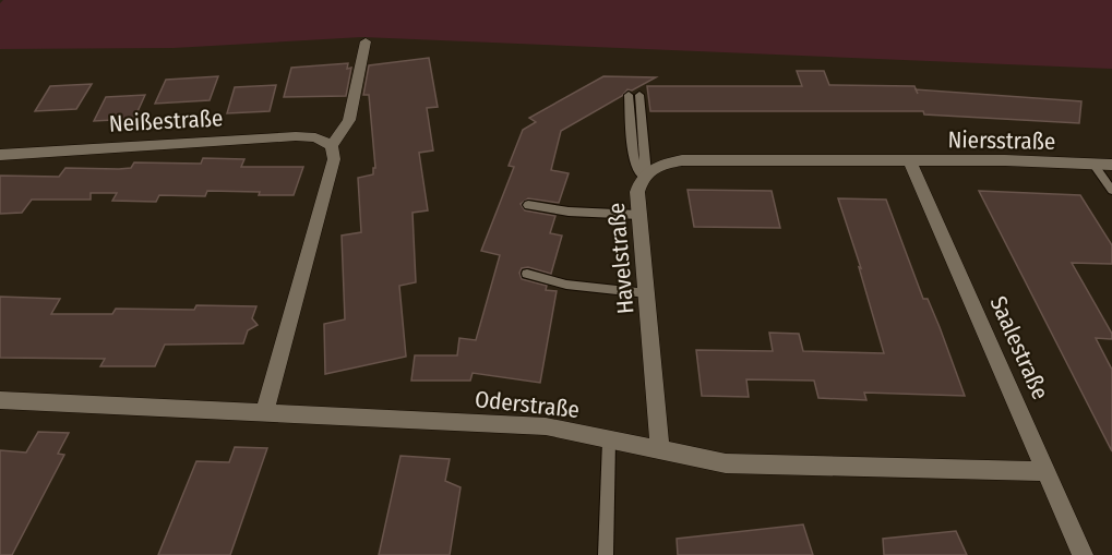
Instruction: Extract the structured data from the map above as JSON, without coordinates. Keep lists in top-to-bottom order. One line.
{"streets":{"street":["Neißestraße","Niersstraße","Havelstraße","Saalestraße","Oderstraße"]},"crossings":[["Niersstraße","Havelstraße"],["Niersstraße","Saalestraße"],["Havelstraße","Saalestraße"],["Havelstraße","Oderstraße"],["Saalestraße","Oderstraße"]]}
